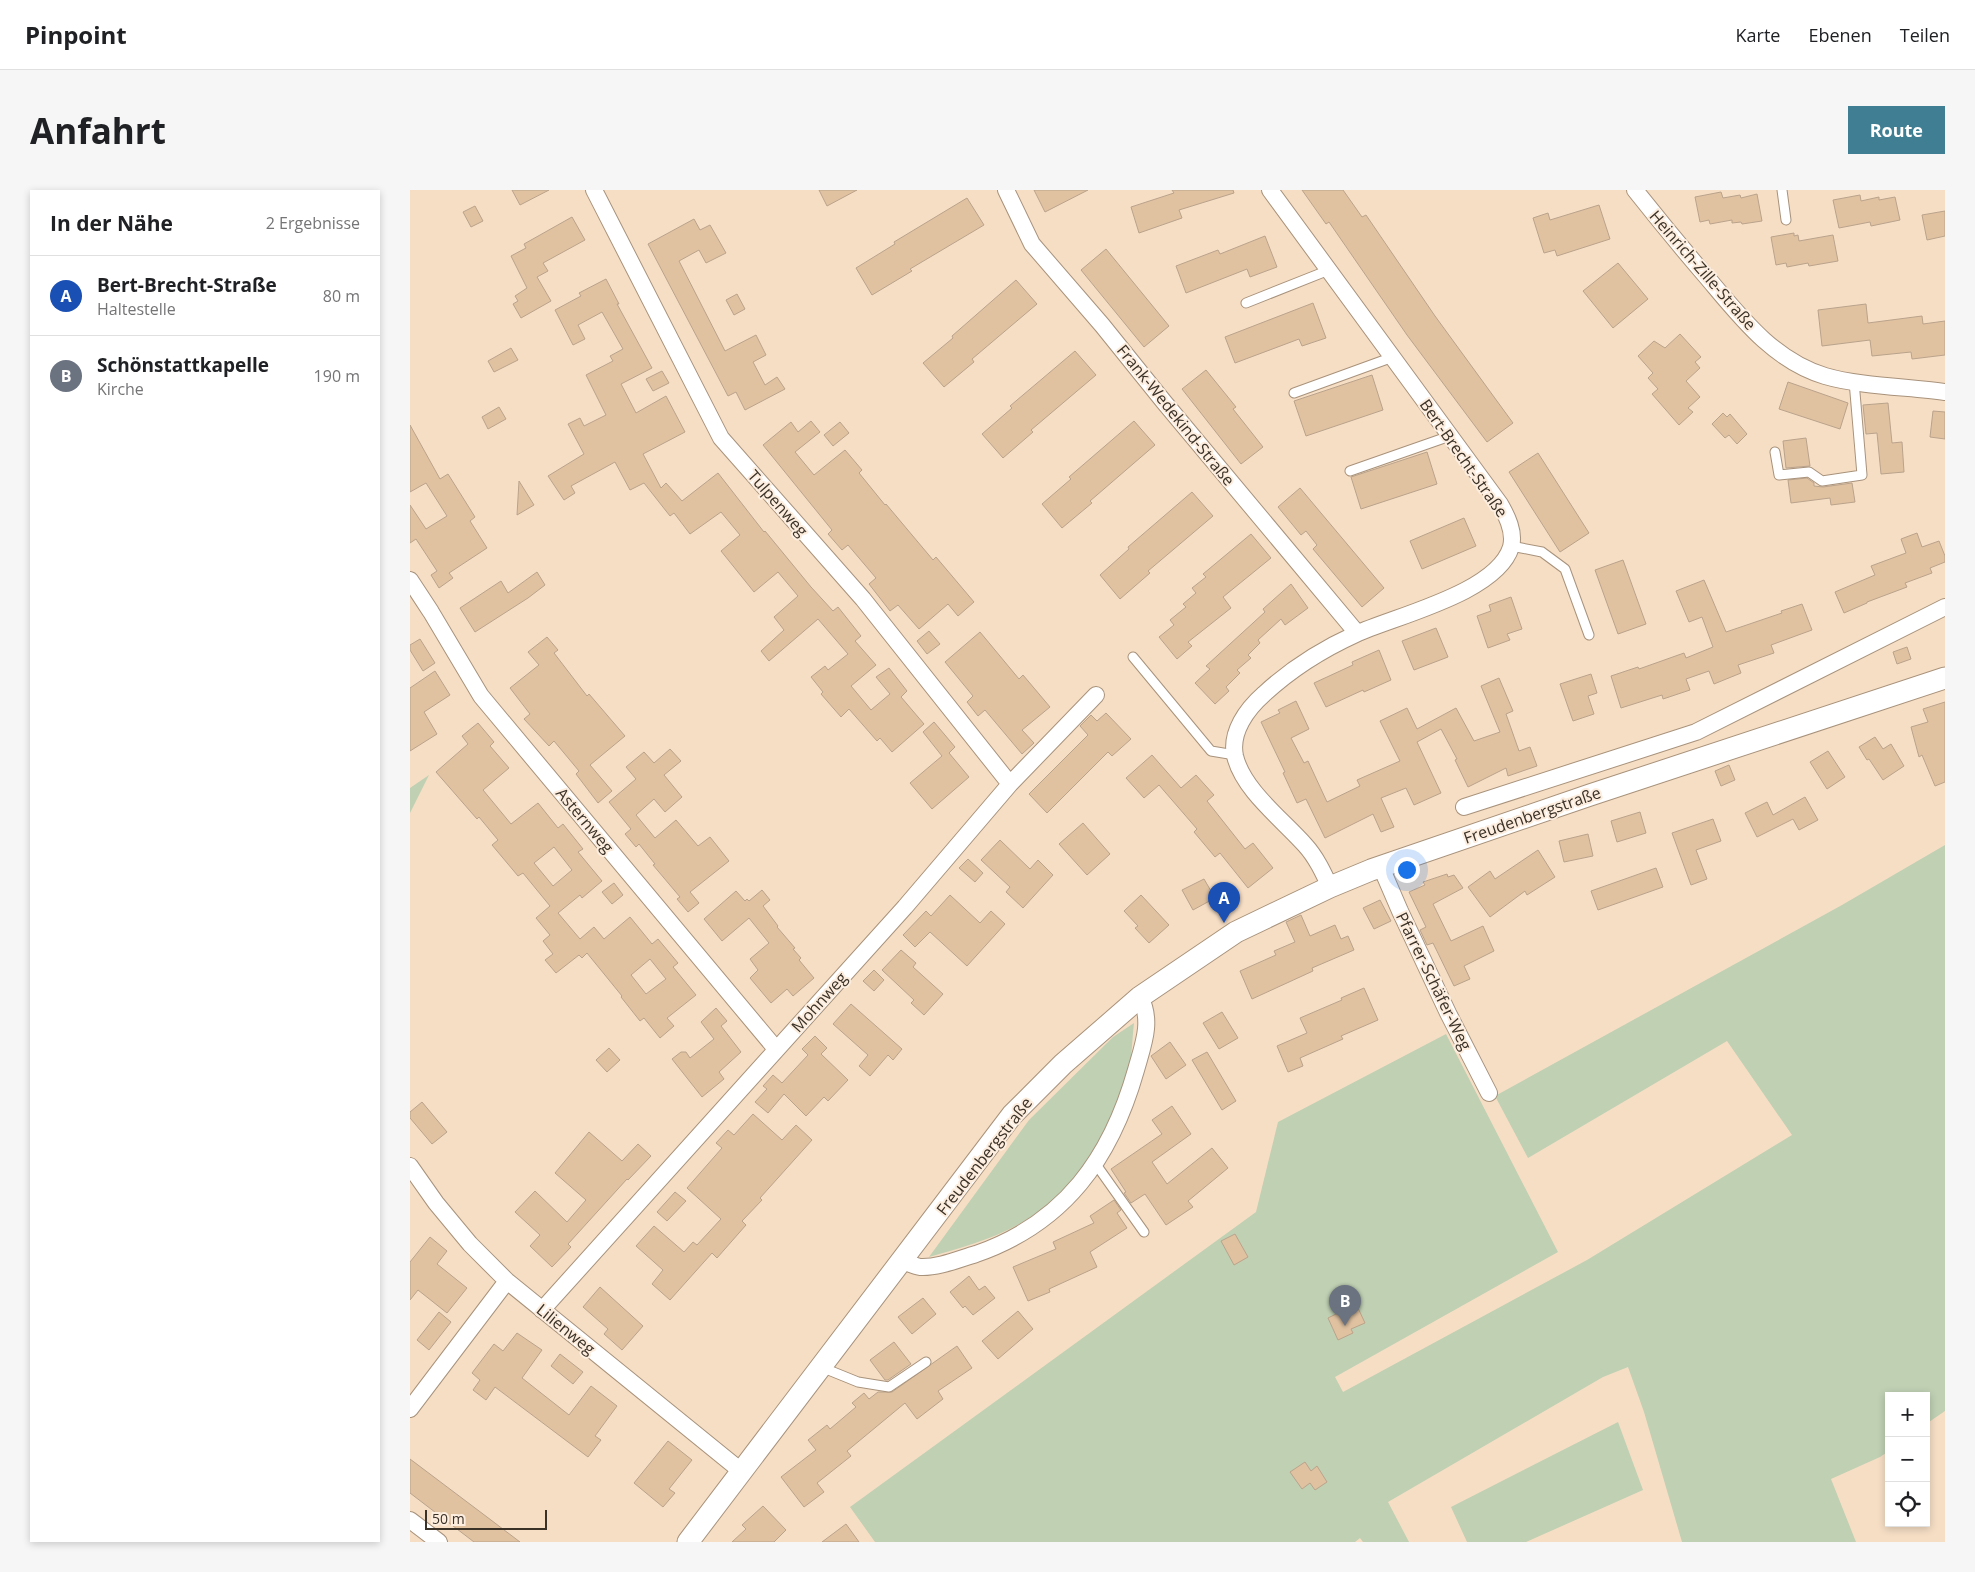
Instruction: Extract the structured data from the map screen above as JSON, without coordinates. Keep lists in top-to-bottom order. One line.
{"streets":{"street":["Heinrich-Zille-Straße","Frank-Wedekind-Straße","Bert-Brecht-Straße","Tulpenweg","Freudenbergstraße","Asternweg","Pfarrer-Schäfer-Weg","Mohnweg","Lilienweg"]},"crossings":[["Tulpenweg","Mohnweg"],["Freudenbergstraße","Pfarrer-Schäfer-Weg"],["Freudenbergstraße","Lilienweg"],["Asternweg","Mohnweg"],["Mohnweg","Lilienweg"]],"scale_bar":"50 m","page":{"header":"Pinpoint","nav":["Karte","Ebenen","Teilen"],"buttons":"Route","title":"Anfahrt","heading":["In der Nähe","2 Ergebnisse"],"list":[{"mark":"A","name":"Bert-Brecht-Straße","note":"Haltestelle","value":"80 m"},{"mark":"B","name":"Schönstattkapelle","note":"Kirche","value":"190 m"}],"pins":["A","B"],"map_buttons":["+","−"],"scale":"50 m"}}
